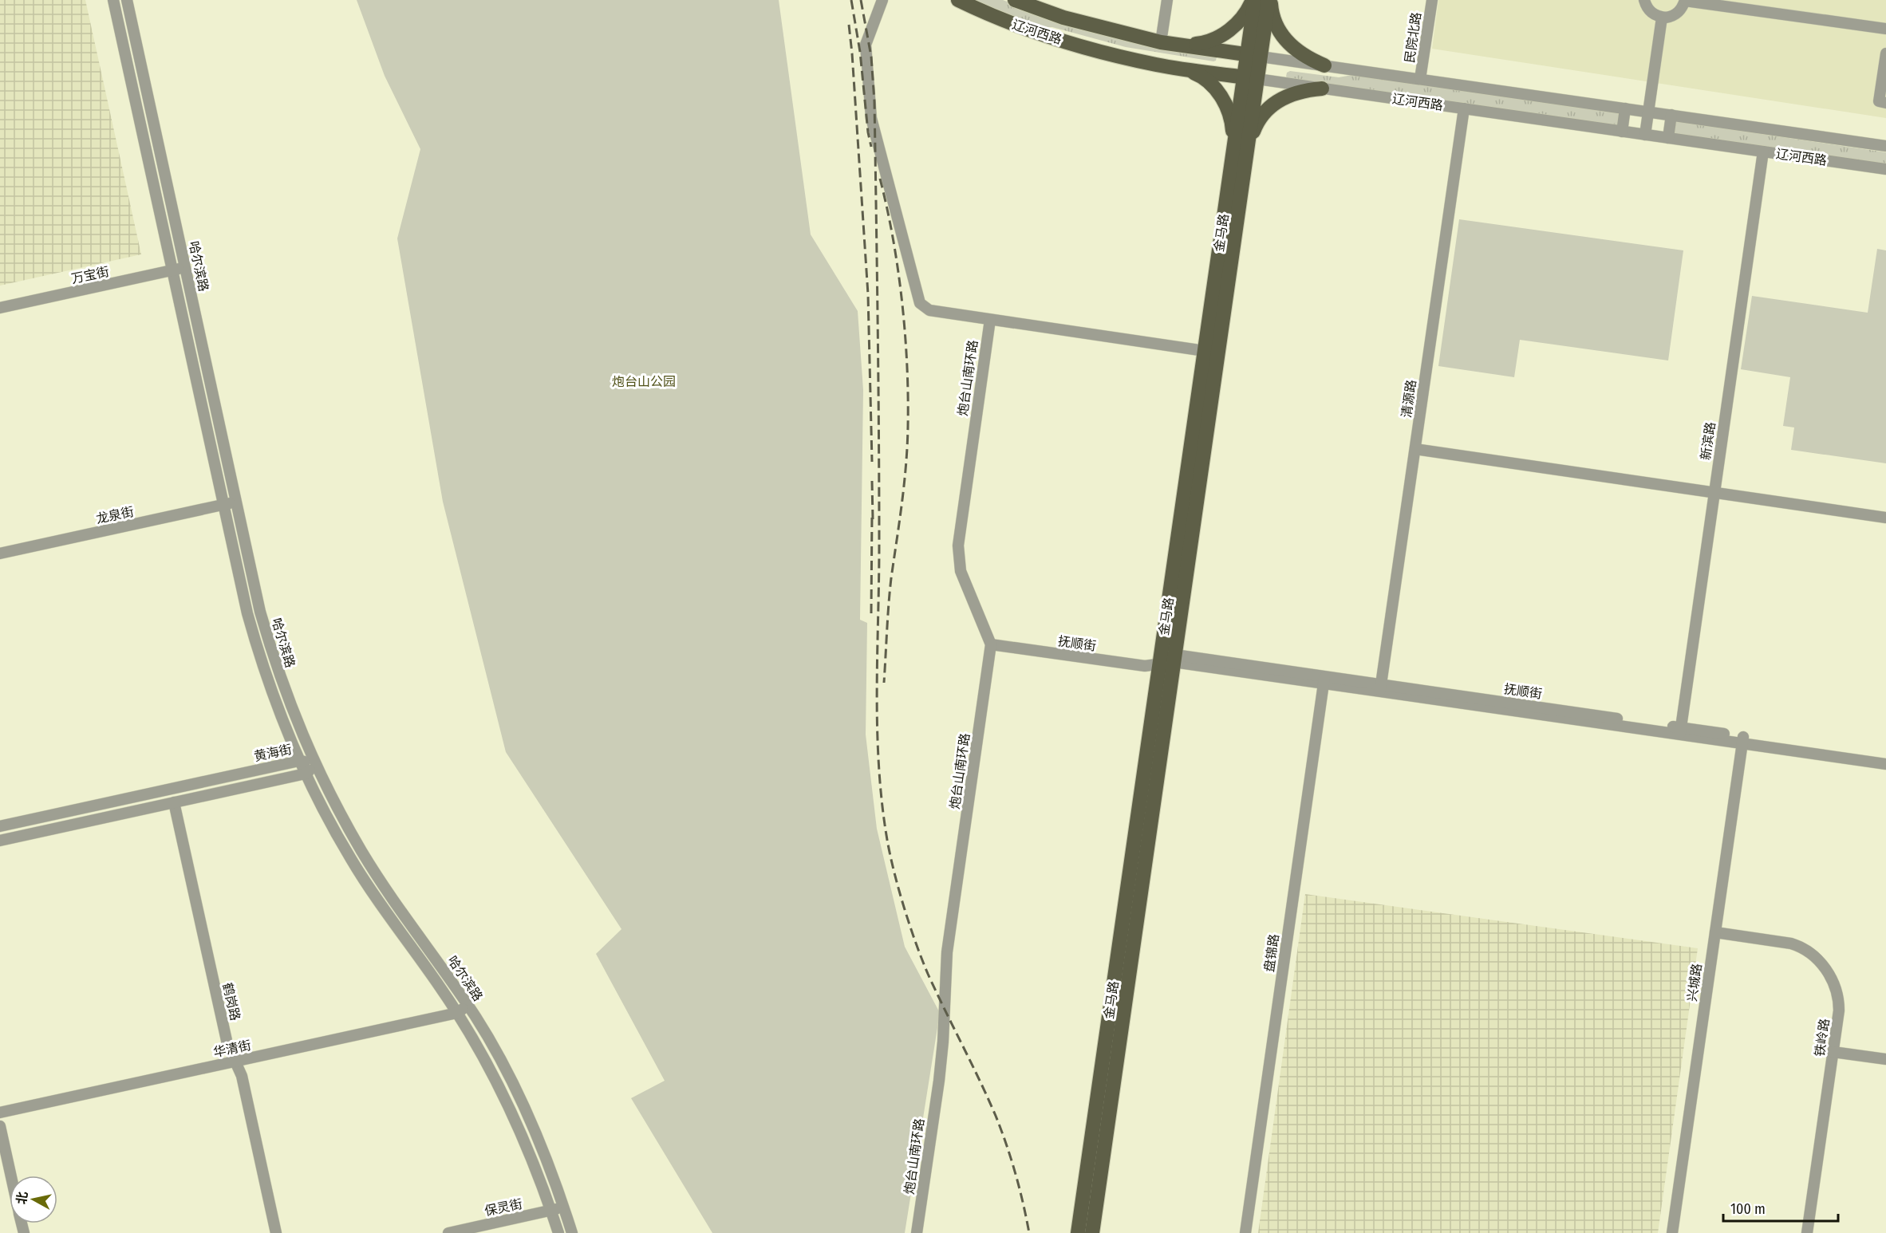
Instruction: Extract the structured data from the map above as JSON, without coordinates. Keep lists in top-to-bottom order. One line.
{"streets":{"main road":["辽河西路","金马路"],"street":["民院北路","哈尔滨路","万宝街","炮台山南环路","清源路","新滨路","龙泉街","抚顺街","黄海街","盘锦路","兴城路","鹤岗路","铁岭路","华清街","保灵街"]},"crossings":[["辽河西路","民院北路"],["辽河西路","金马路"],["辽河西路","清源路"],["辽河西路","新滨路"],["金马路","抚顺街"],["哈尔滨路","万宝街"],["哈尔滨路","龙泉街"],["哈尔滨路","黄海街"],["哈尔滨路","华清街"],["哈尔滨路","保灵街"],["炮台山南环路","抚顺街"],["清源路","抚顺街"],["新滨路","抚顺街"],["抚顺街","盘锦路"],["抚顺街","兴城路"],["黄海街","鹤岗路"],["兴城路","铁岭路"],["鹤岗路","华清街"]],"parks":["炮台山公园"],"scale_bar":"100 m","north":"left"}
